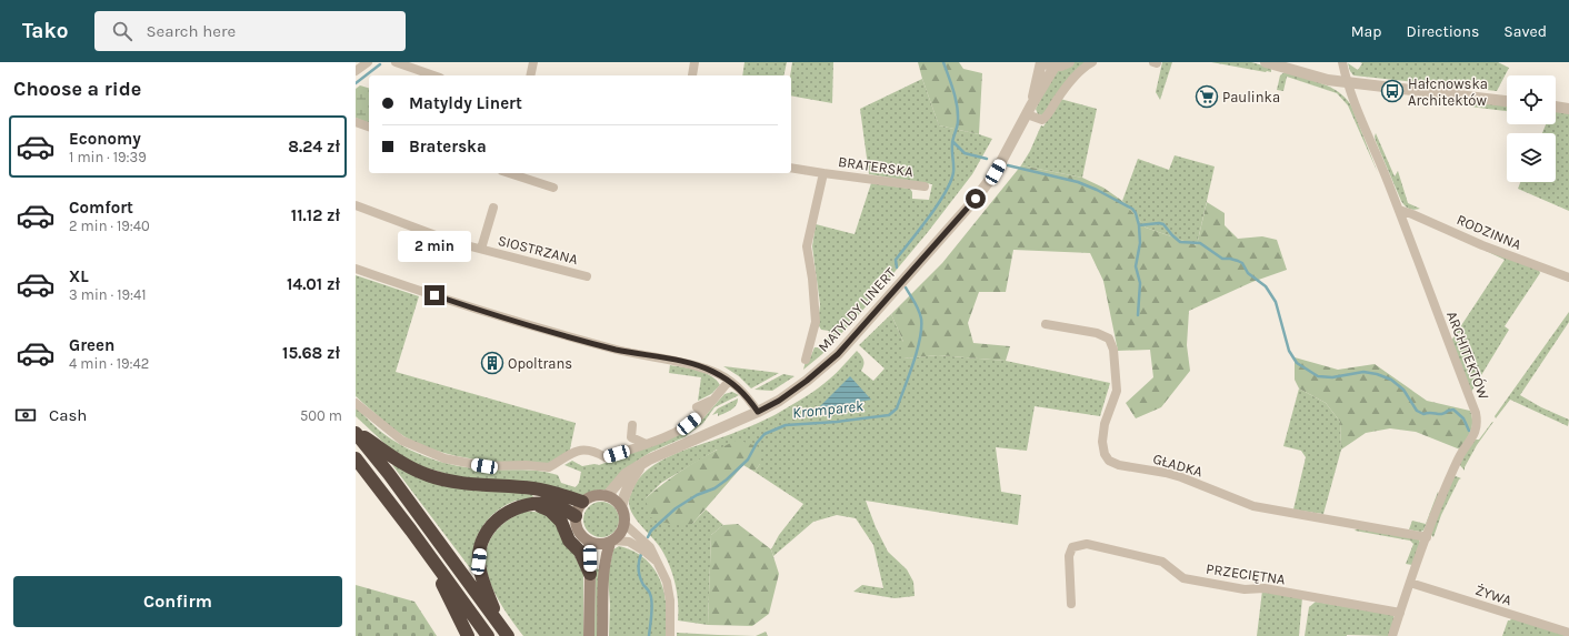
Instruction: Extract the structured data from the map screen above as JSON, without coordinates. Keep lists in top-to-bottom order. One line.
{"streets":{"street":["BRATERSKA","RODZINNA","SIOSTRZANA","MATYLDY LINERT","ARCHITEKTÓW","GŁADKA","PRZECIĘTNA","ŻYWA"]},"crossings":[["RODZINNA","ARCHITEKTÓW"],["ARCHITEKTÓW","GŁADKA"],["ARCHITEKTÓW","PRZECIĘTNA"],["ARCHITEKTÓW","ŻYWA"]],"water":["Kromparek"],"places":{"bus stop":["Hałcnowska Architektów"],"supermarket":["Paulinka"],"building":["Opoltrans"]},"page":{"header":"Tako","search":"Search here","nav":["Map","Directions","Saved"],"heading":"Choose a ride","banner":["Matyldy Linert","Braterska"],"list":[{"name":"Economy","note":"1 min · 19:39","value":"8.24 zł"},{"name":"Comfort","note":"2 min · 19:40","value":"11.12 zł"},{"name":"XL","note":"3 min · 19:41","value":"14.01 zł"},{"name":"Green","note":"4 min · 19:42","value":"15.68 zł"}],"bubble":"2 min","pay":["Cash","500 m"],"buttons":"Confirm"}}
